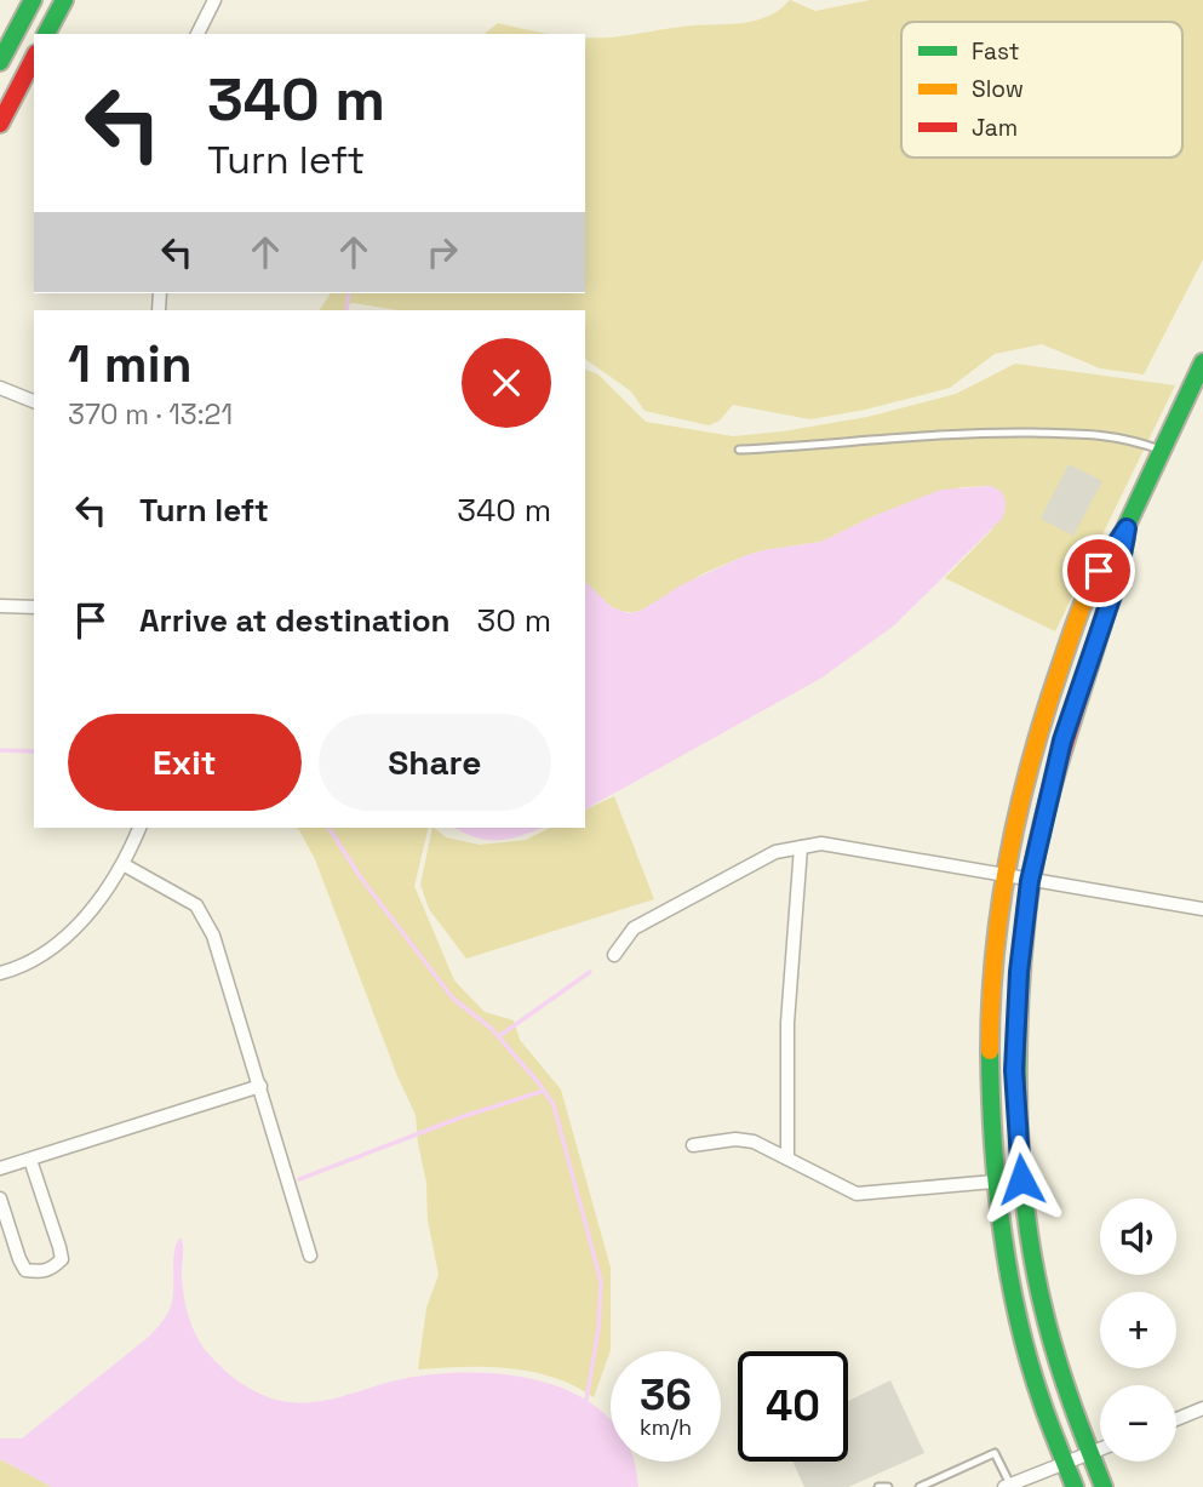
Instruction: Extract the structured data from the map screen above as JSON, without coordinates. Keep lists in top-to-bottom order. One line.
{"legend":["Fast","Slow","Jam"],"page":{"turn":["340 m","Turn left"],"heading":["1 min","370 m · 13:21"],"list":[{"name":"Turn left","value":"340 m"},{"name":"Arrive at destination","value":"30 m"}],"buttons":["Exit","Share"],"map_buttons":["+","−"],"speed":"36 km/h","limit":"40"}}
